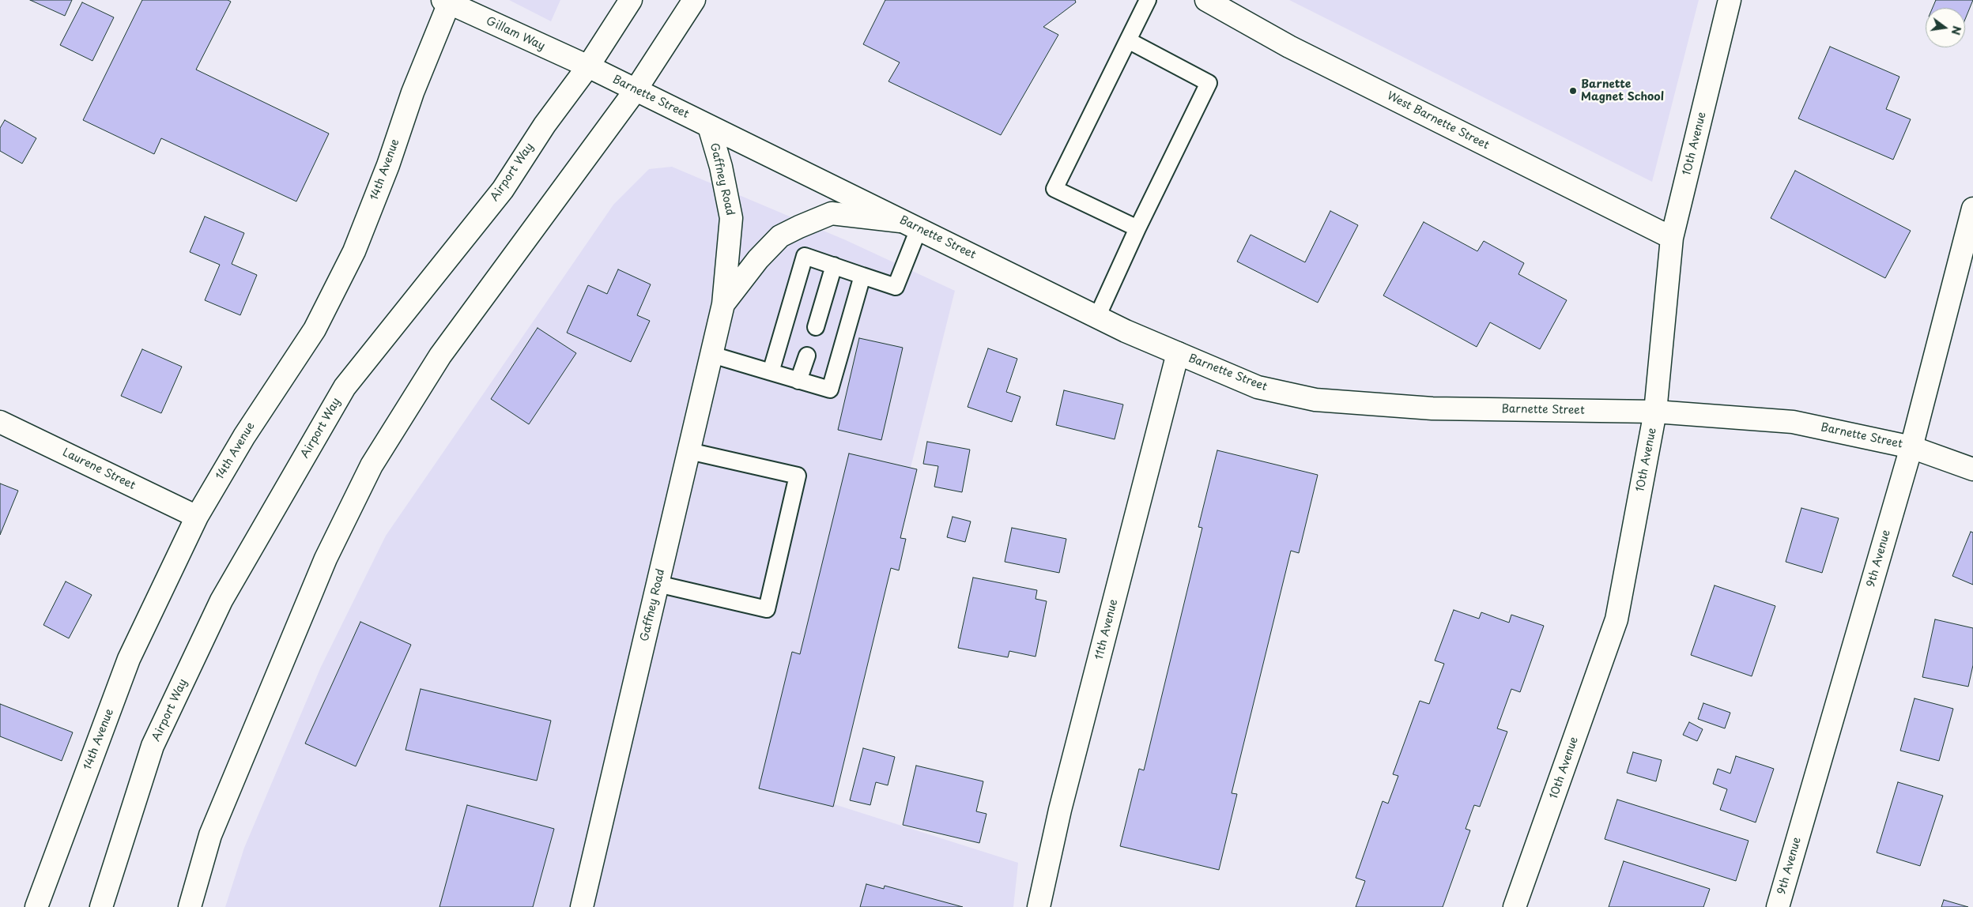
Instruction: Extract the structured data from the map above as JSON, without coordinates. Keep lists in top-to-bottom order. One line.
{"streets":{"street":["Gillam Way","Barnette Street","West Barnette Street","10th Avenue","14th Avenue","Airport Way","Gaffney Road","Laurene Street","9th Avenue","11th Avenue"]},"crossings":[["Gillam Way","Barnette Street"],["Gillam Way","14th Avenue"],["Gillam Way","Airport Way"],["Barnette Street","10th Avenue"],["Barnette Street","Airport Way"],["Barnette Street","Gaffney Road"],["Barnette Street","9th Avenue"],["Barnette Street","11th Avenue"],["West Barnette Street","10th Avenue"],["14th Avenue","Laurene Street"]],"places":["Barnette Magnet School"],"north":"right"}
